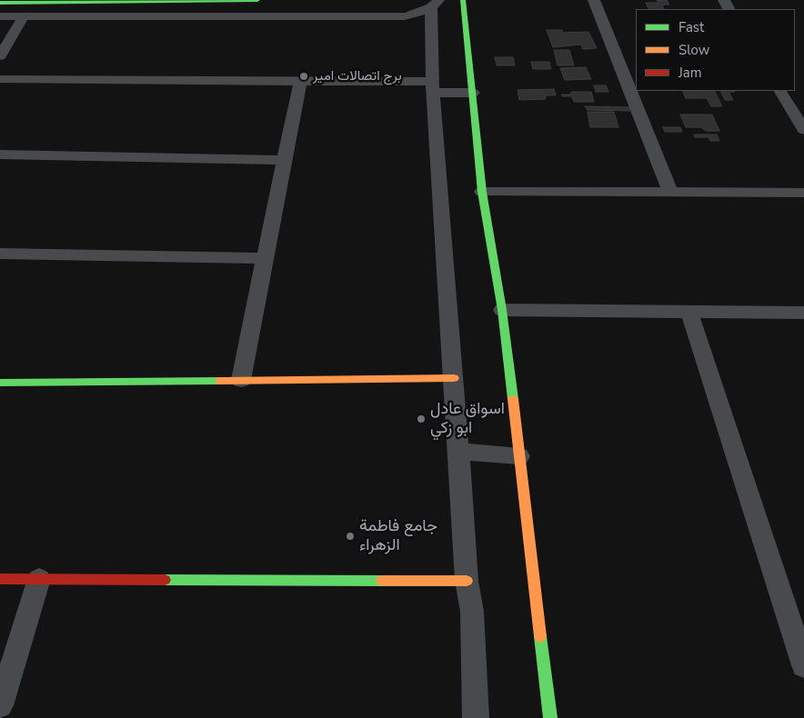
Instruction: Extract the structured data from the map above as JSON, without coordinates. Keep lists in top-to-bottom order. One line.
{"places":["برج اتصالات امير","اسواق عادل ابو زكي","جامع فاطمة الزهراء"],"legend":["Fast","Slow","Jam"]}
